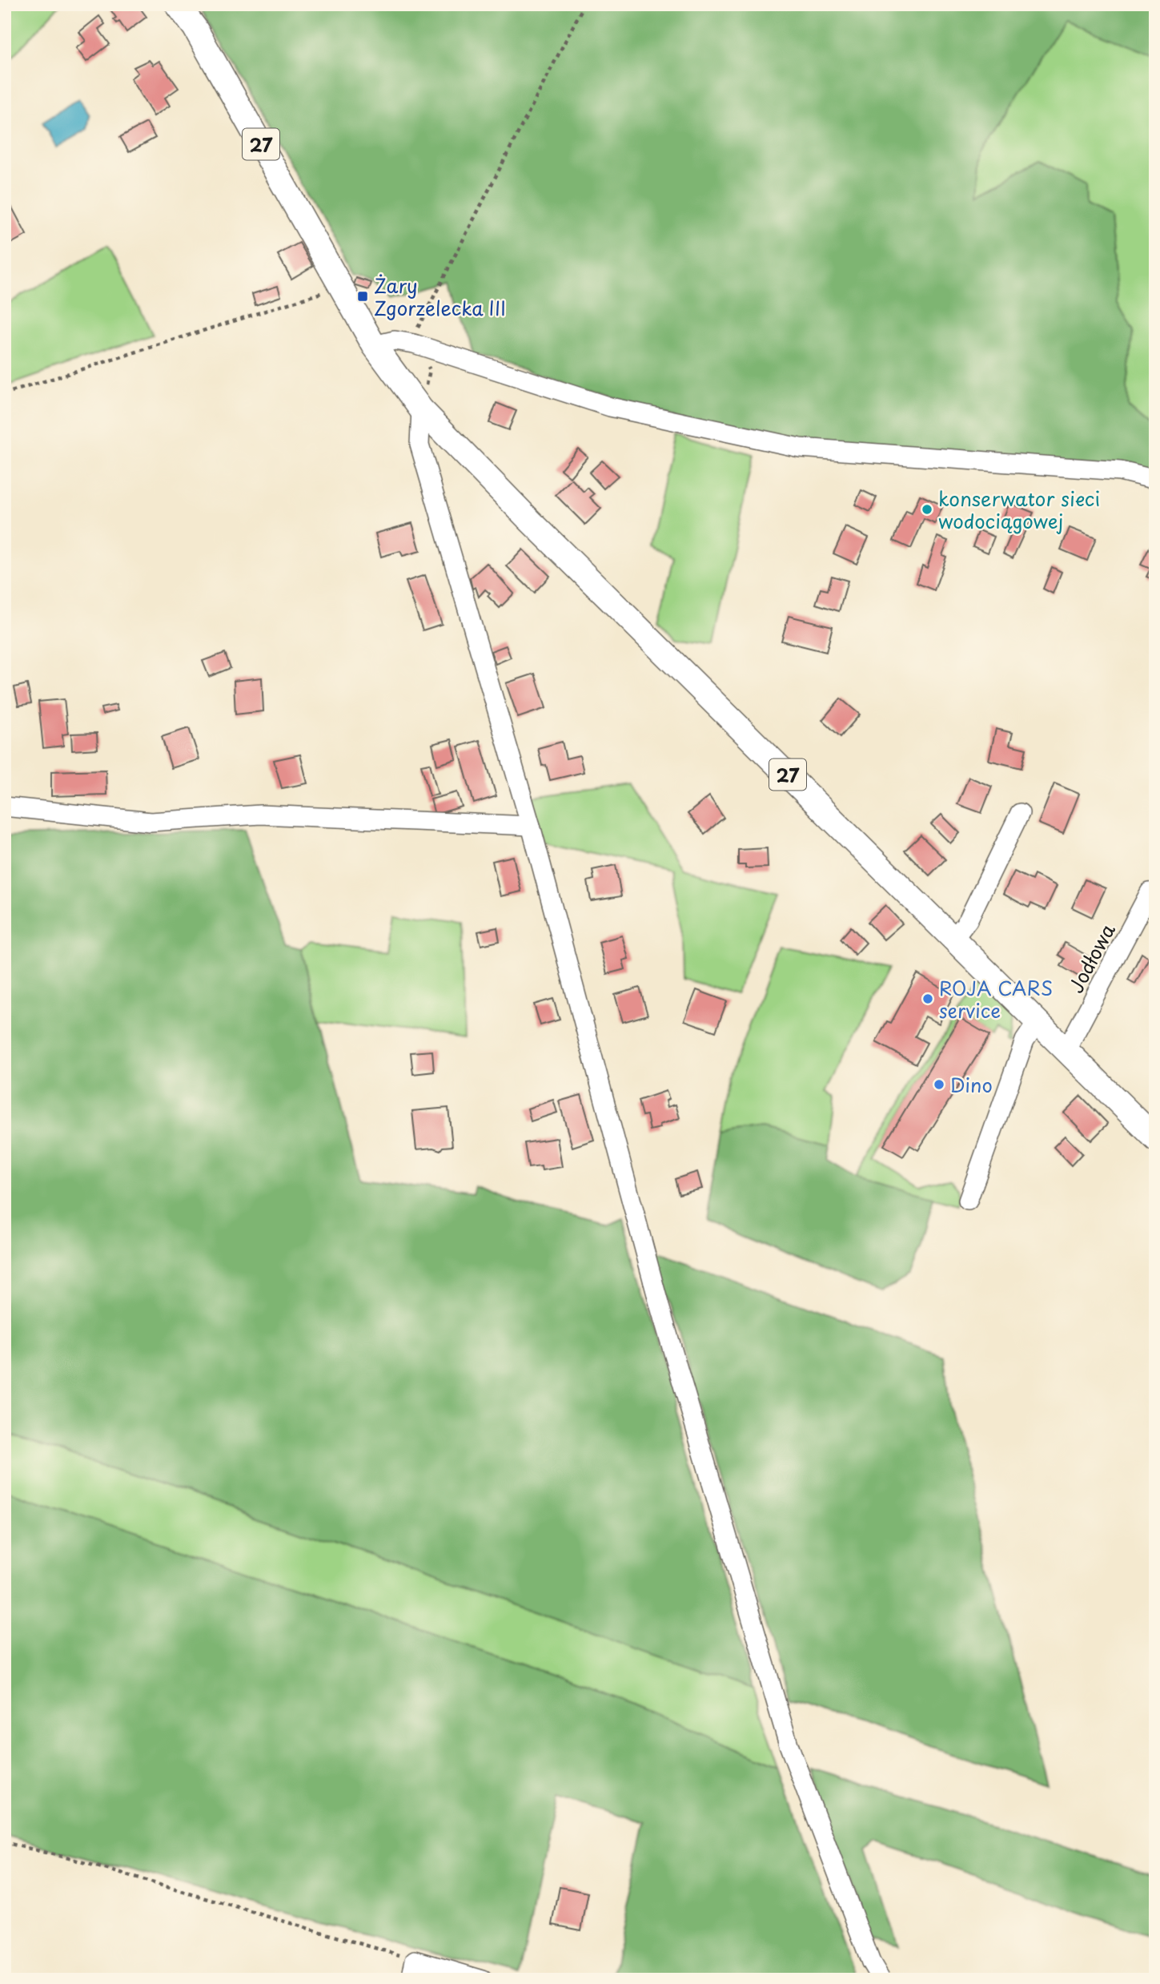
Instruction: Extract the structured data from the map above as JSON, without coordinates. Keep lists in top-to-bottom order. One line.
{"streets":{"main road":["27"],"street":["Jodłowa"]},"crossings":[["27","Jodłowa"]],"places":{"transit":["Żary Zgorzelecka III"],"other":["konserwator sieci wodociągowej","ROJA CARS service","Dino"]}}
